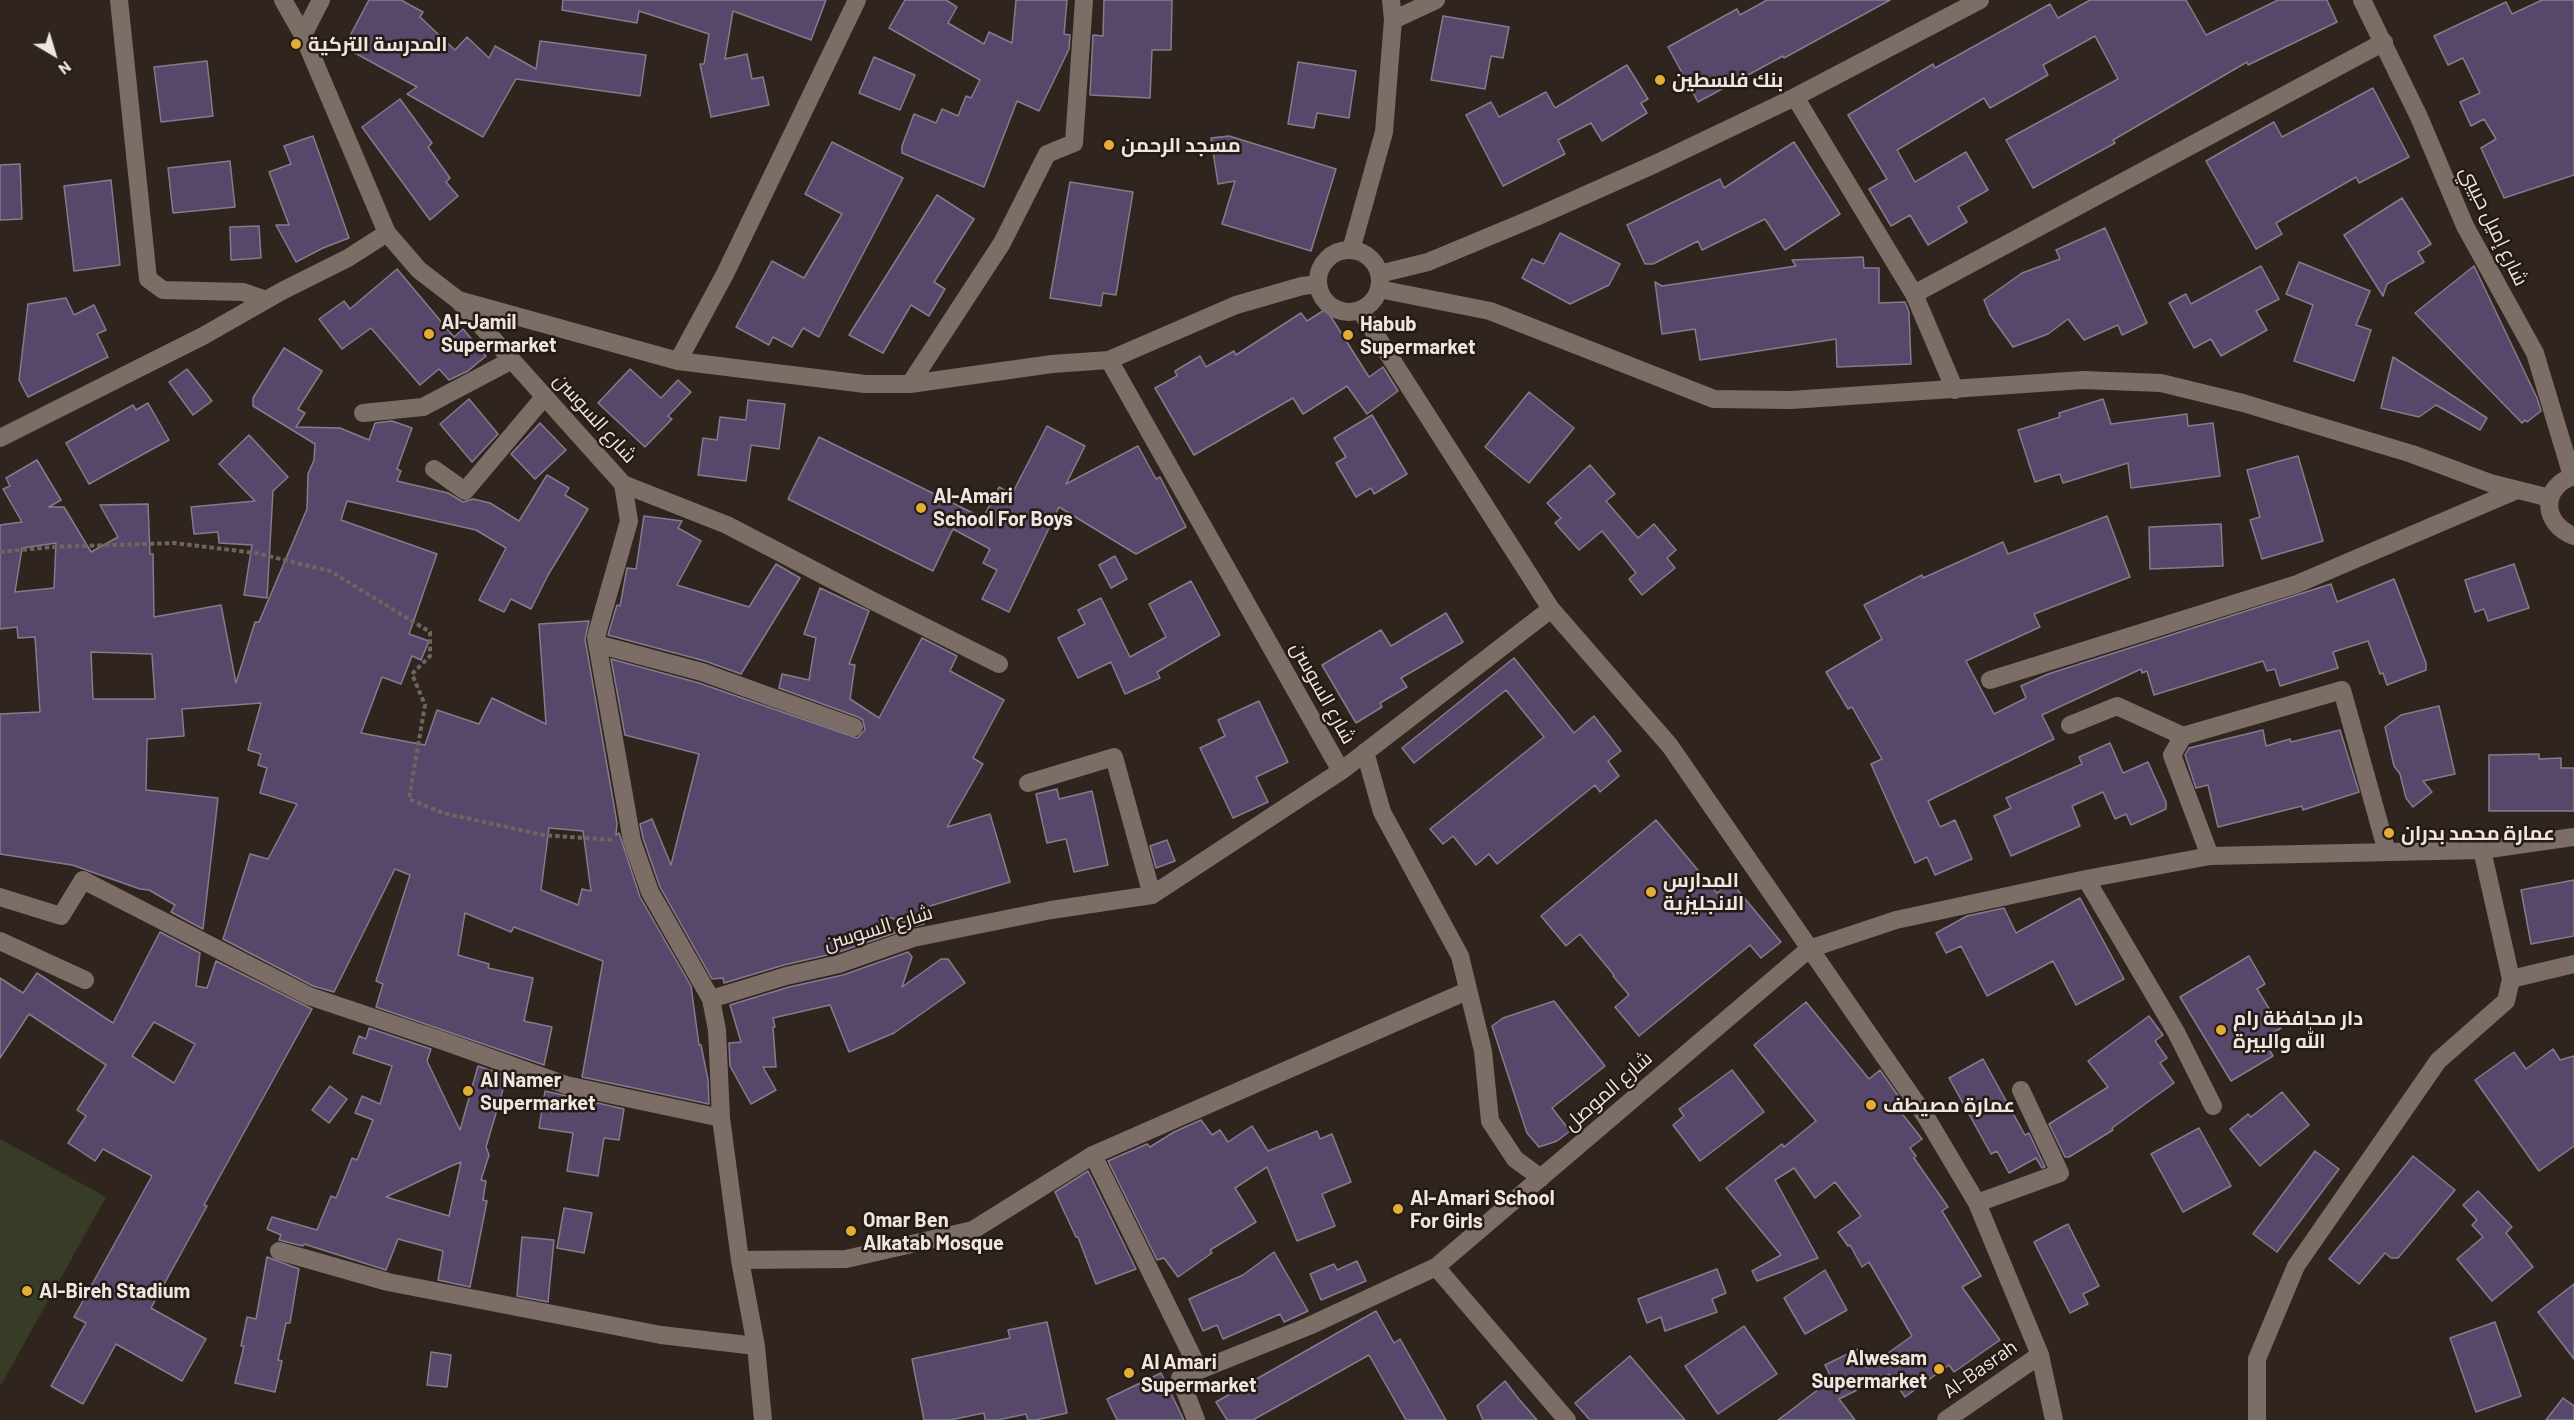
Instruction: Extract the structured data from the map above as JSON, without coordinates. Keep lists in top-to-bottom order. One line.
{"streets":{"street":["شارع إميل حبيبي","شارع السوسن","شارع الموصل","Al-Basrah"]},"places":["المدرسة التركية","بنك فلسطين","مسجد الرحمن","Al-Jamil Supermarket","Habub Supermarket","Al-Amari School For Boys","عمارة محمد بدران","المدارس الانجليزية","دار محافظة رام الله والبيرة","Al Namer Supermarket","عمارة مصيطف","Al-Amari School For Girls","Omar Ben Alkatab Mosque","Al-Bireh Stadium","Alwesam Supermarket","Al Amari Supermarket"],"north":"bottom right"}
